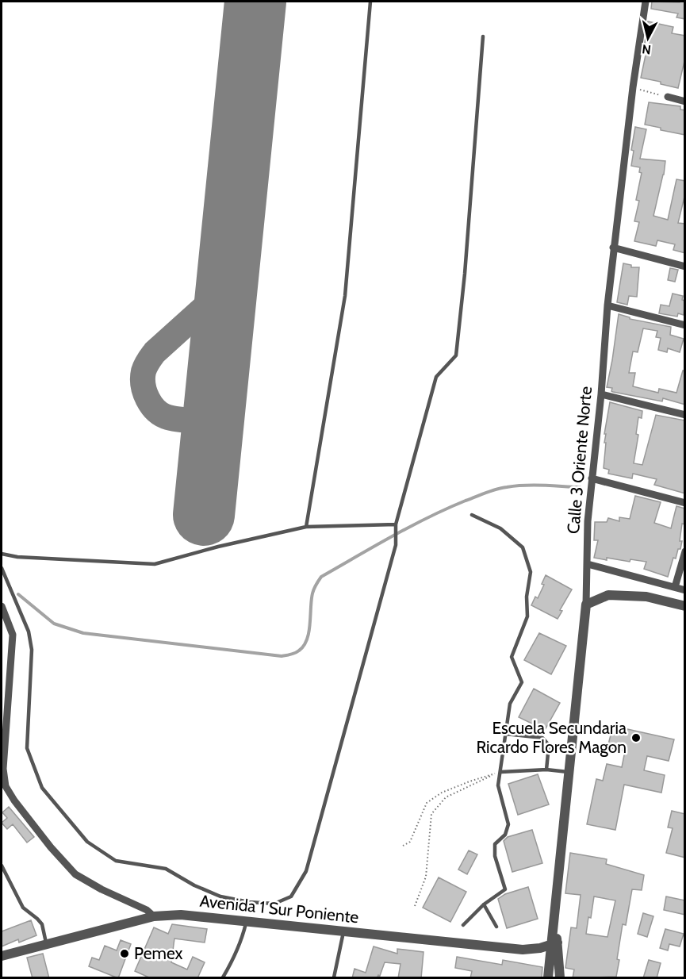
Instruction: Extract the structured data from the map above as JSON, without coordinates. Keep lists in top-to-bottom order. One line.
{"streets":{"street":["Calle 3 Oriente Norte","Avenida 1 Sur Poniente"]},"crossings":[["Calle 3 Oriente Norte","Avenida 1 Sur Poniente"]],"places":["Escuela Secundaria Ricardo Flores Magon","Pemex"],"north":"bottom"}
